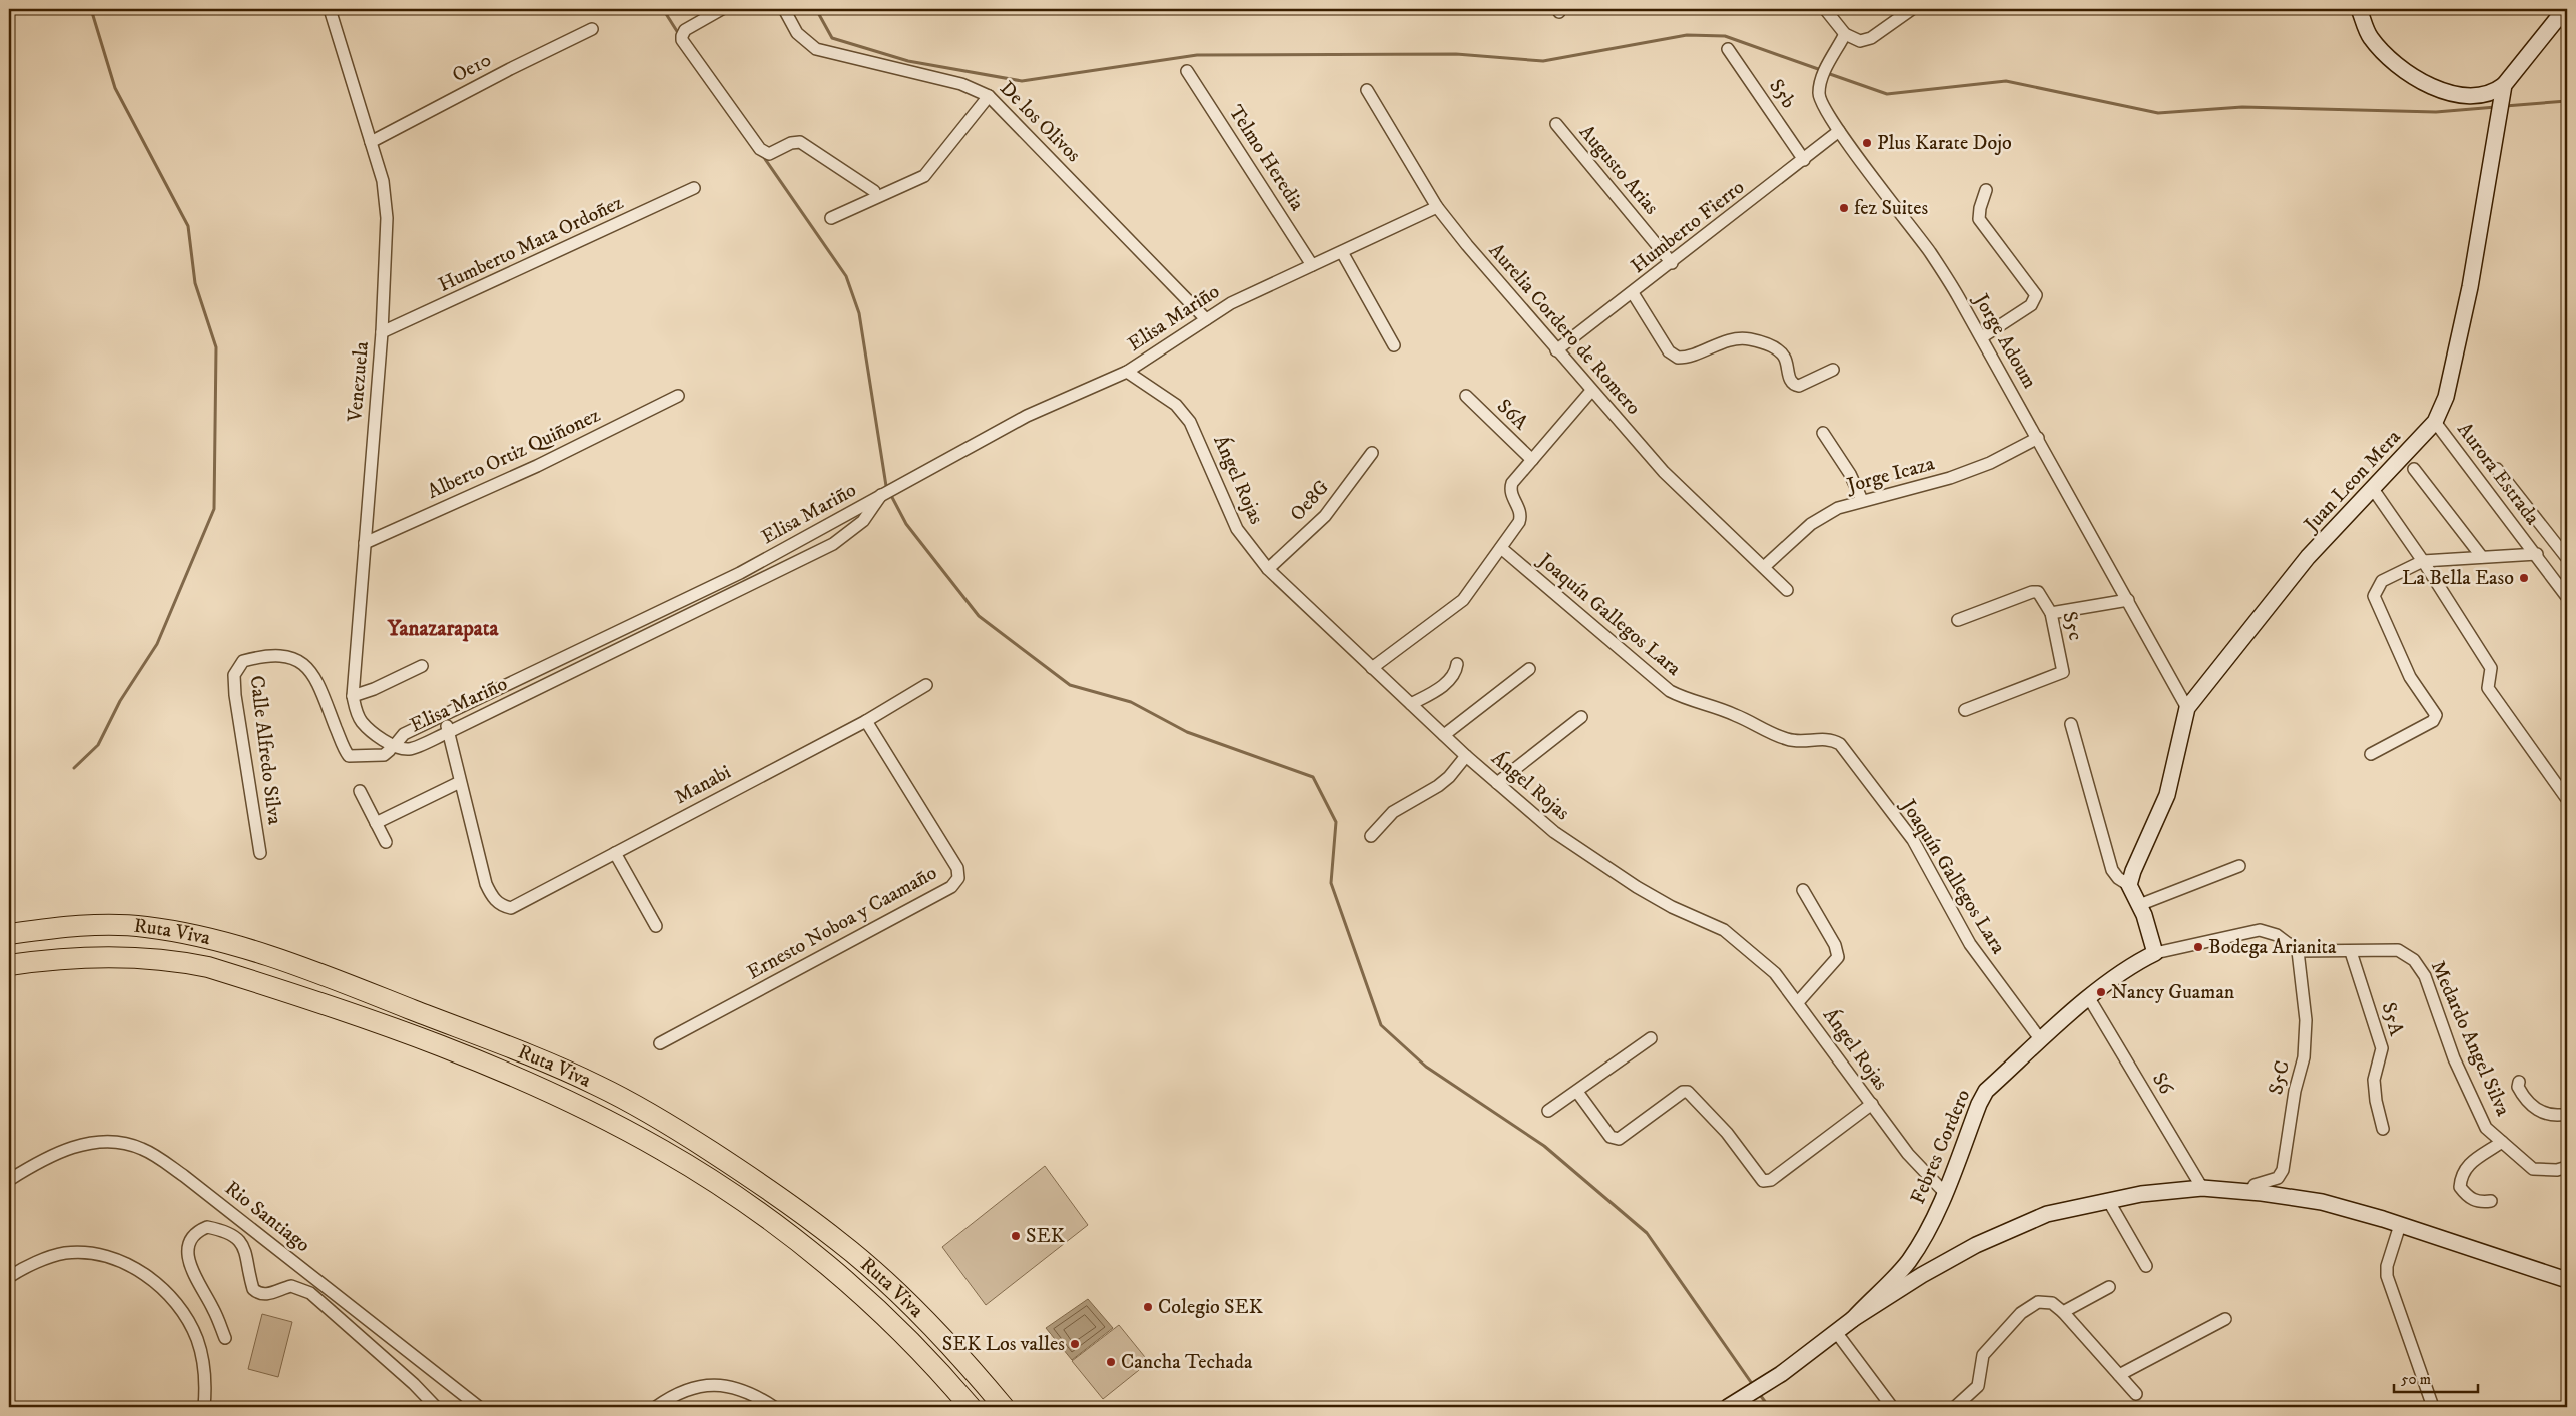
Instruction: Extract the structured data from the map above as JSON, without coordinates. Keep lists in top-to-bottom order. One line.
{"streets":{"highway":["Ruta Viva"],"street":["Oe10","S5b","De los Olivos","Telmo Heredia","Augusto Arias","Humberto Fierro","Humberto Mata Ordoñez","Elisa Mariño","Aurelia Cordero de Romero","Jorge Adoum","Venezuela","S6A","Alberto Ortiz Quiñonez","Aurora Estrada","Jorge Icaza","Ángel Rojas","Juan Leon Mera","Oe8G","Joaquín Gallegos Lara","S5c","Calle Alfredo Silva","Manabi","Ernesto Noboa y Caamaño","S5A","Medardo Angel Silva","S5C","S6","Febres Cordero","Rio Santiago"]},"crossings":[["Oe10","Venezuela"],["S5b","Humberto Fierro"],["De los Olivos","Elisa Mariño"],["Telmo Heredia","Elisa Mariño"],["Augusto Arias","Humberto Fierro"],["Humberto Fierro","Aurelia Cordero de Romero"],["Humberto Fierro","Jorge Adoum"],["Humberto Mata Ordoñez","Venezuela"],["Elisa Mariño","Aurelia Cordero de Romero"],["Elisa Mariño","Venezuela"],["Elisa Mariño","Ángel Rojas"],["Elisa Mariño","Calle Alfredo Silva"],["Aurelia Cordero de Romero","Jorge Icaza"],["Jorge Adoum","Jorge Icaza"],["Jorge Adoum","Juan Leon Mera"],["Venezuela","Alberto Ortiz Quiñonez"],["Venezuela","Calle Alfredo Silva"],["Aurora Estrada","Juan Leon Mera"],["Ángel Rojas","Oe8G"],["Ángel Rojas","Febres Cordero"],["Joaquín Gallegos Lara","Febres Cordero"],["Manabi","Ernesto Noboa y Caamaño"],["S5A","Medardo Angel Silva"],["Medardo Angel Silva","S5C"],["S6","Febres Cordero"]],"districts":["Yanazarapata"],"places":["Plus Karate Dojo","fez Suites","La Bella Easo","Bodega Arianita","Nancy Guaman","SEK","Colegio SEK","SEK Los valles","Cancha Techada"],"scale_bar":"50 m"}
